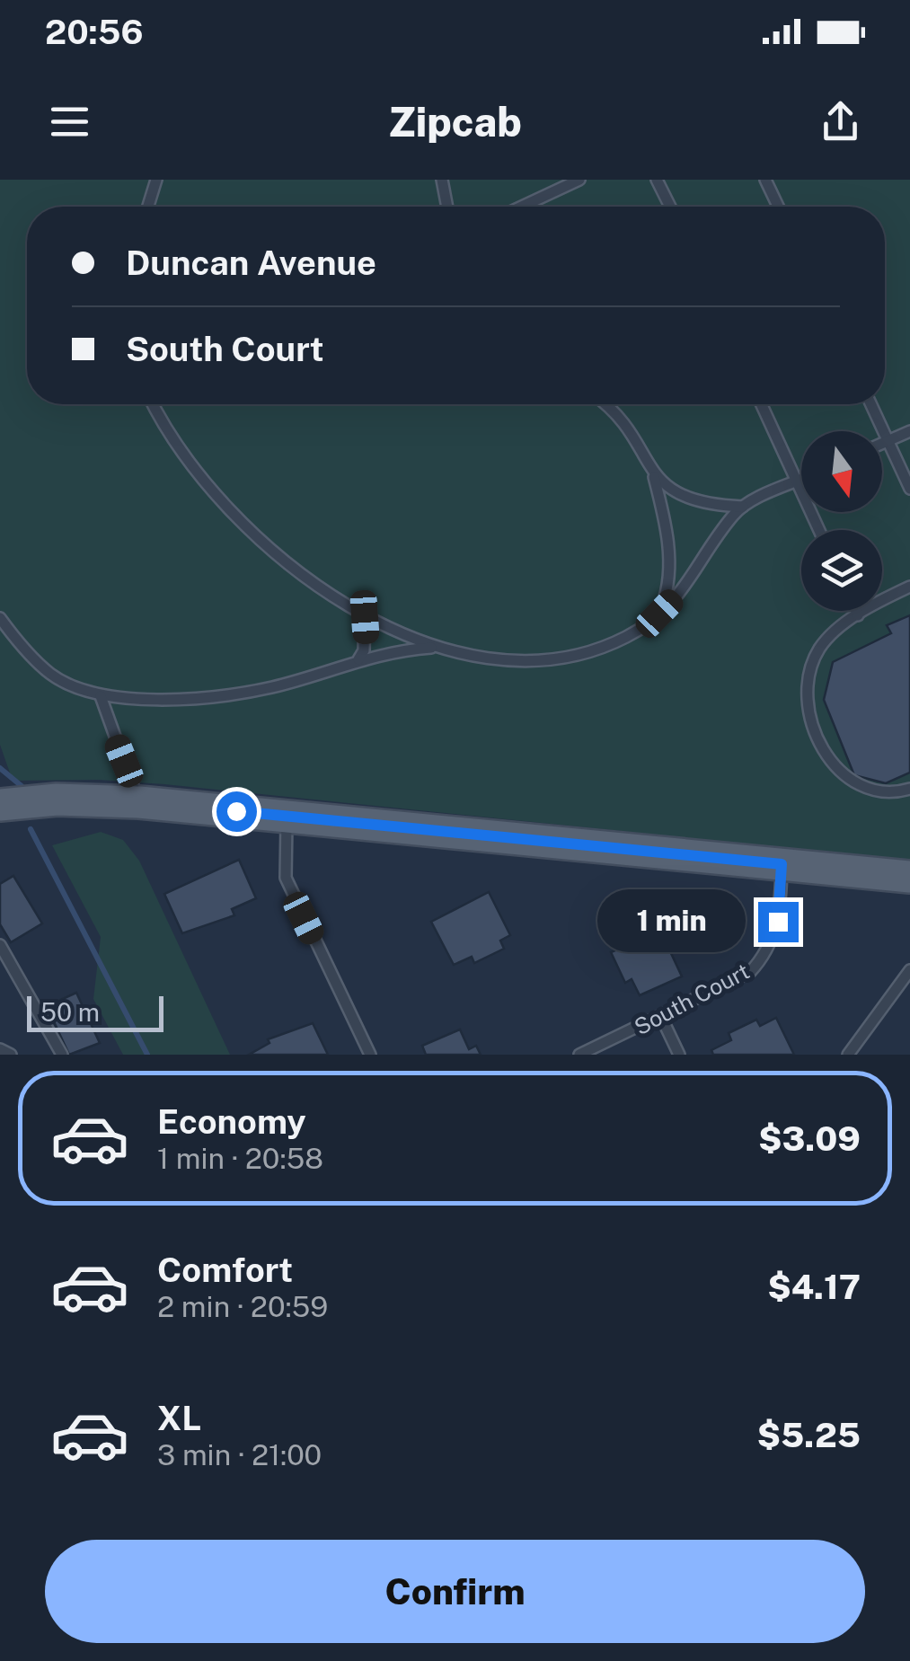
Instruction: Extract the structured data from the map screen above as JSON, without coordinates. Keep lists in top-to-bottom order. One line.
{"streets":{"lane":["South Court"]},"scale_bar":"50 m","north":"bottom","page":{"status":"20:56","header":"Zipcab","banner":["Duncan Avenue","South Court"],"bubble":"1 min","scale":"50 m","list":[{"name":"Economy","note":"1 min · 20:58","value":"$3.09"},{"name":"Comfort","note":"2 min · 20:59","value":"$4.17"},{"name":"XL","note":"3 min · 21:00","value":"$5.25"}],"buttons":"Confirm"}}
